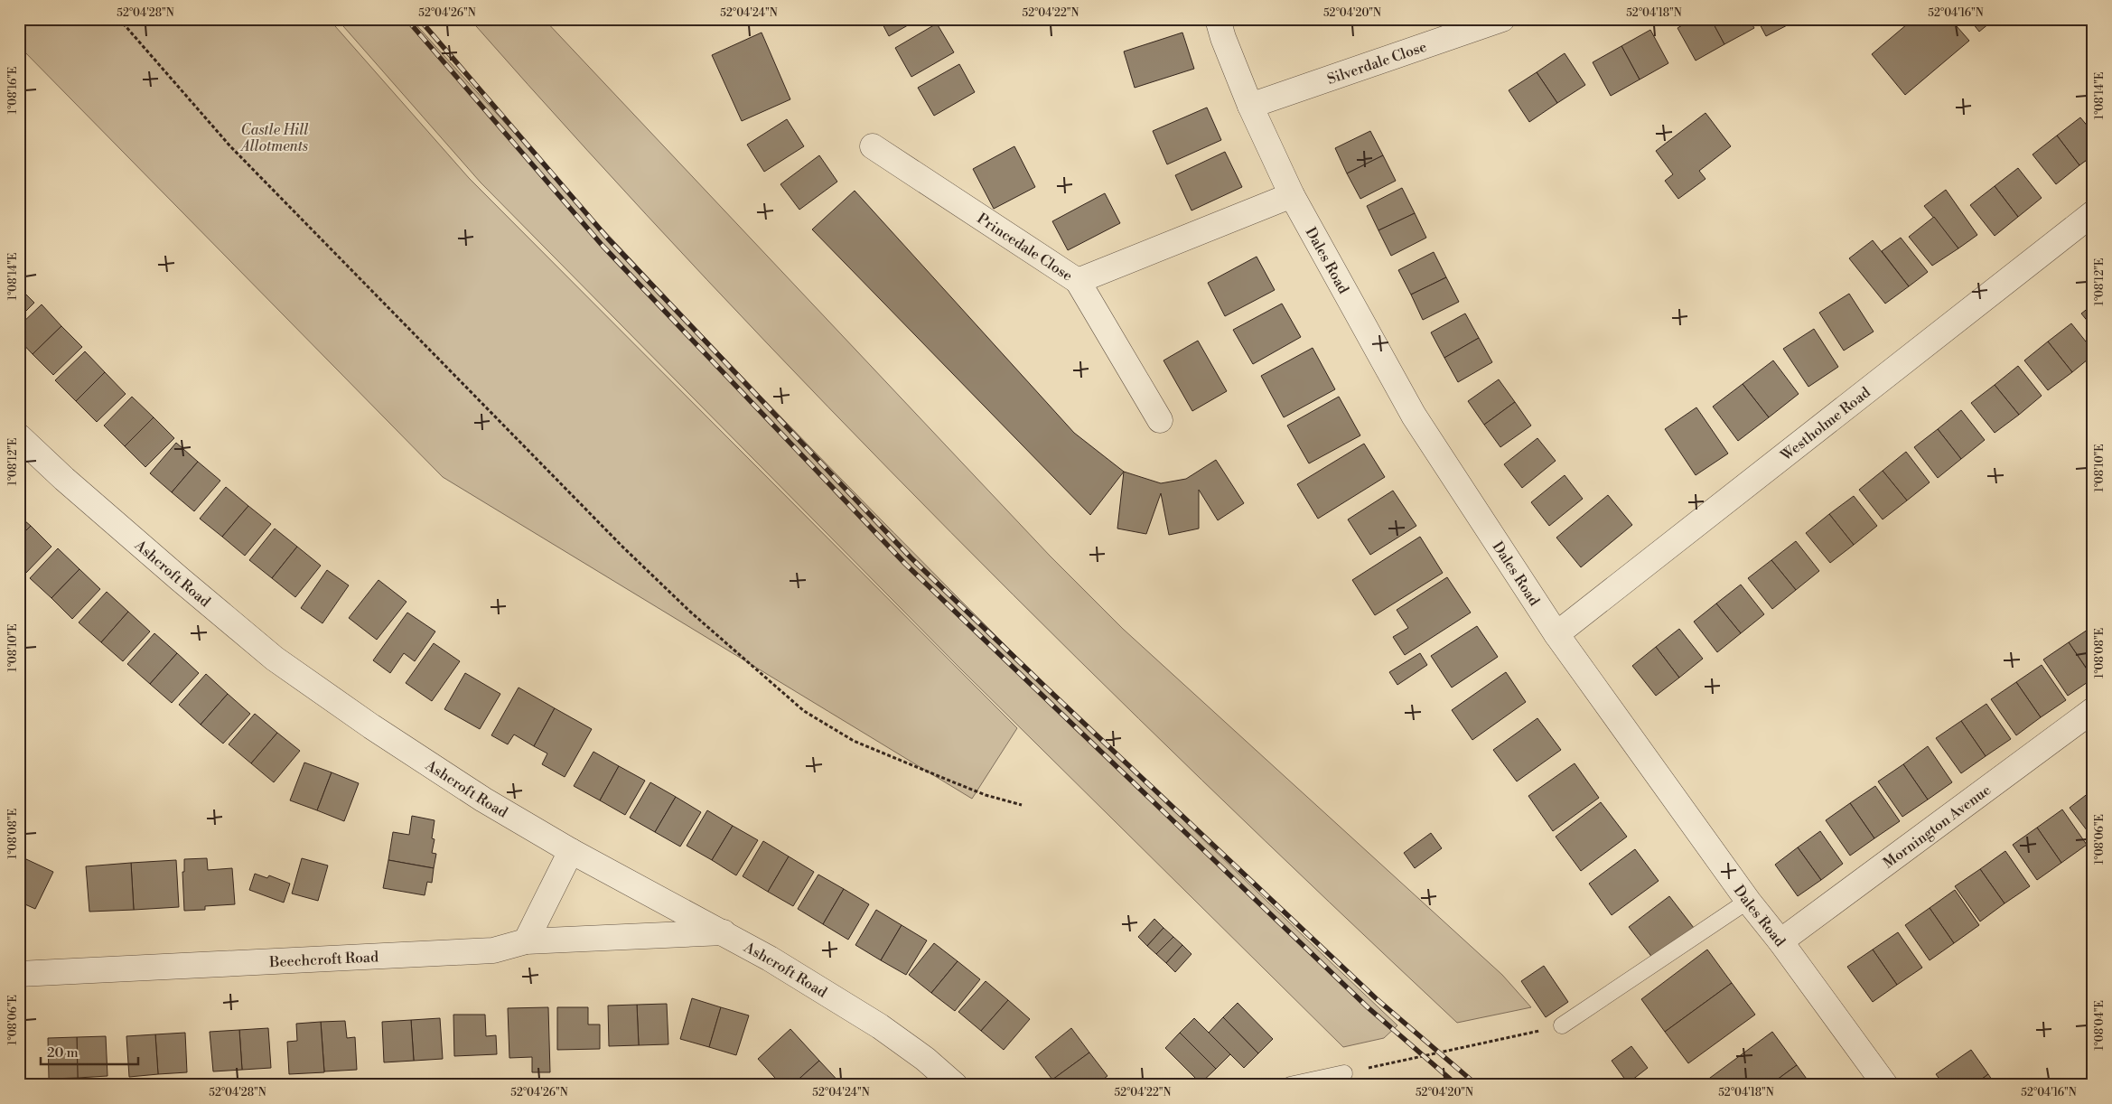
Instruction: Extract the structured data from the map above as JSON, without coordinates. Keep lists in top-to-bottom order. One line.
{"streets":{"street":["Silverdale Close","Princedale Close","Dales Road","Westholme Road","Ashcroft Road","Mornington Avenue","Beechcroft Road"]},"crossings":[["Silverdale Close","Dales Road"],["Princedale Close","Dales Road"],["Dales Road","Westholme Road"],["Dales Road","Mornington Avenue"],["Ashcroft Road","Beechcroft Road"]],"parks":["Castle Hill Allotments"],"scale_bar":"20 m","coordinates":["52°04'28\"N","52°04'26\"N","52°04'24\"N","52°04'22\"N","52°04'20\"N","52°04'18\"N","52°04'16\"N","1°08'16\"E","1°08'14\"E","1°08'12\"E","1°08'10\"E","1°08'08\"E","1°08'06\"E","1°08'04\"E"]}
